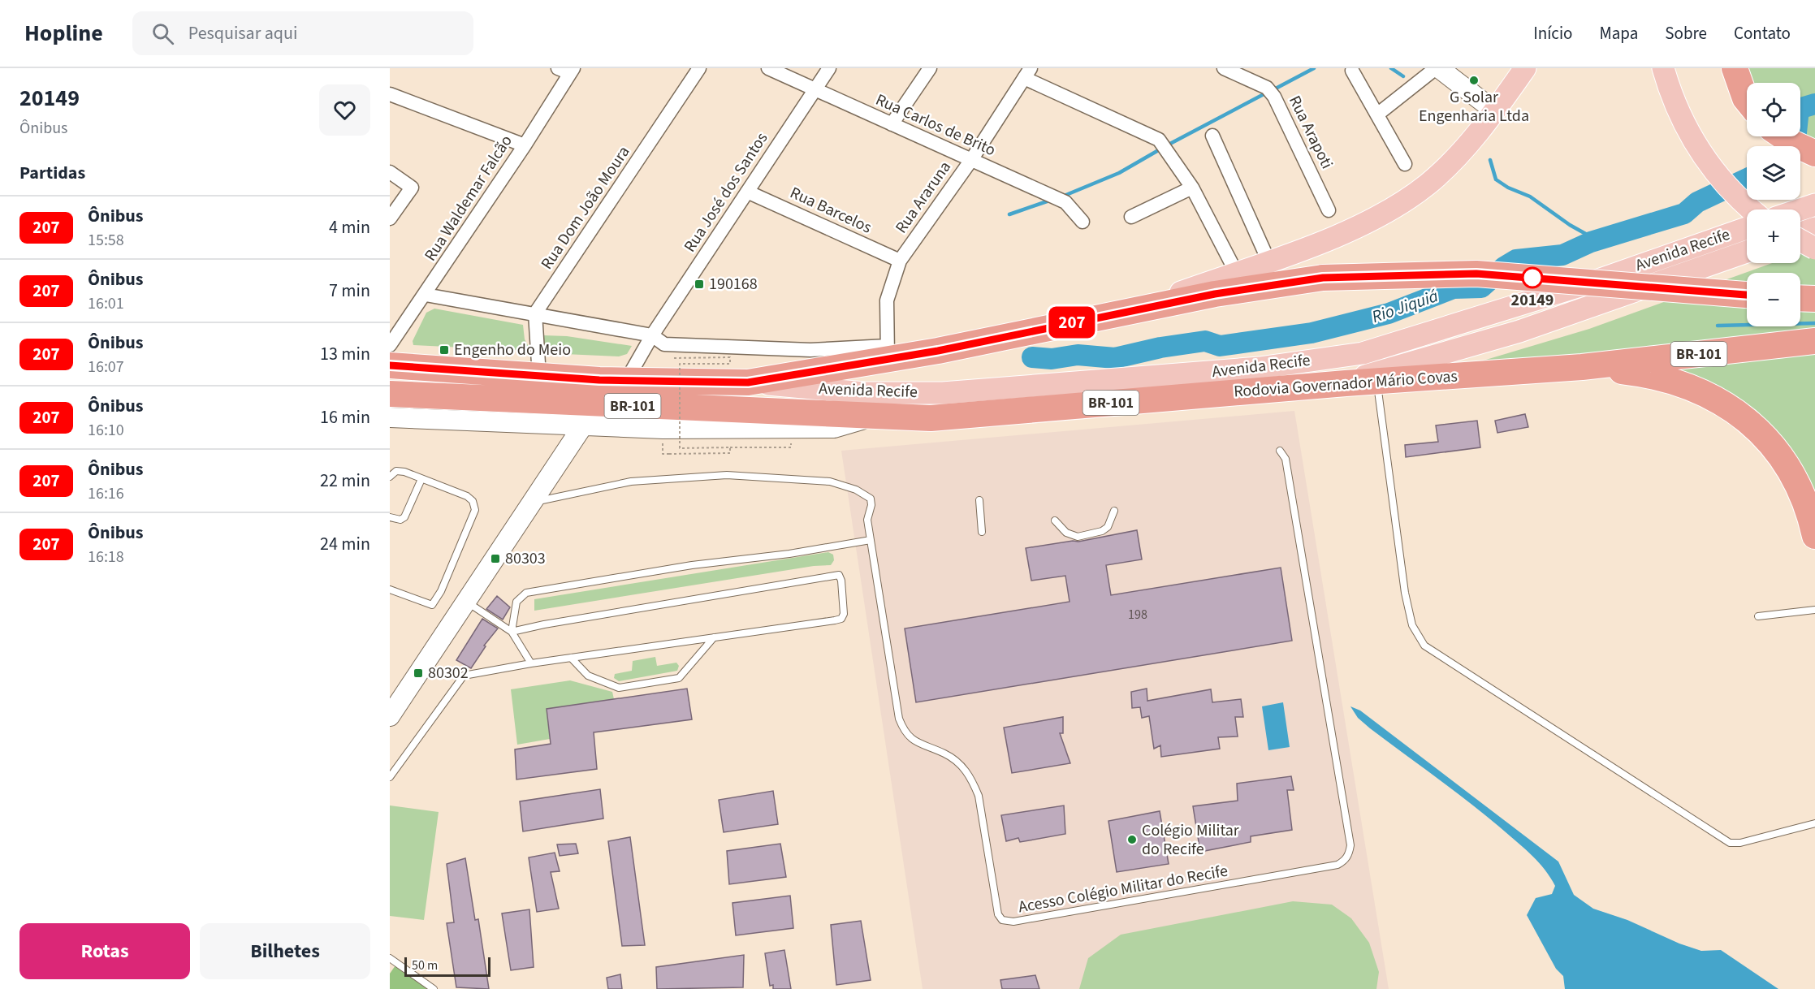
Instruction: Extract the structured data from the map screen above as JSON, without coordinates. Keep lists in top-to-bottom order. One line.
{"streets":{"highway":["BR-101","Rodovia Governador Mário Covas"],"main road":["Avenida Recife"],"street":["Rua Carlos de Brito","Rua Arapoti","Rua José dos Santos","Rua Araruna","Rua Waldemar Falcão","Rua Dom João Moura","Rua Barcelos"],"lane":["Acesso Colégio Militar do Recife"]},"crossings":[["Rua Carlos de Brito","Rua José dos Santos"],["Rua Carlos de Brito","Rua Araruna"],["Rua José dos Santos","Rua Barcelos"],["Rua José dos Santos","BR-101"],["Rua Araruna","Rua Barcelos"],["Rua Araruna","BR-101"],["Avenida Recife","BR-101"],["Avenida Recife","Rodovia Governador Mário Covas"],["BR-101","Rodovia Governador Mário Covas"]],"water":["Rio Jiquiá"],"places":{"other":["G Solar Engenharia Ltda","20149","Colégio Militar do Recife"],"transit":["190168","Engenho do Meio","80303","80302"]},"lines":["bus line 207"],"house_numbers":["198"],"scale_bar":"50 m","page":{"header":"Hopline","search":"Pesquisar aqui","nav":["Início","Mapa","Sobre","Contato"],"heading":[["20149","Ônibus"],"Partidas"],"on_map":"207","map_buttons":["+","−"],"list":[{"mark":"207","name":"Ônibus","note":"15:58","value":"4 min"},{"mark":"207","name":"Ônibus","note":"16:01","value":"7 min"},{"mark":"207","name":"Ônibus","note":"16:07","value":"13 min"},{"mark":"207","name":"Ônibus","note":"16:10","value":"16 min"},{"mark":"207","name":"Ônibus","note":"16:16","value":"22 min"},{"mark":"207","name":"Ônibus","note":"16:18","value":"24 min"}],"buttons":["Rotas","Bilhetes"],"scale":"50 m"}}
